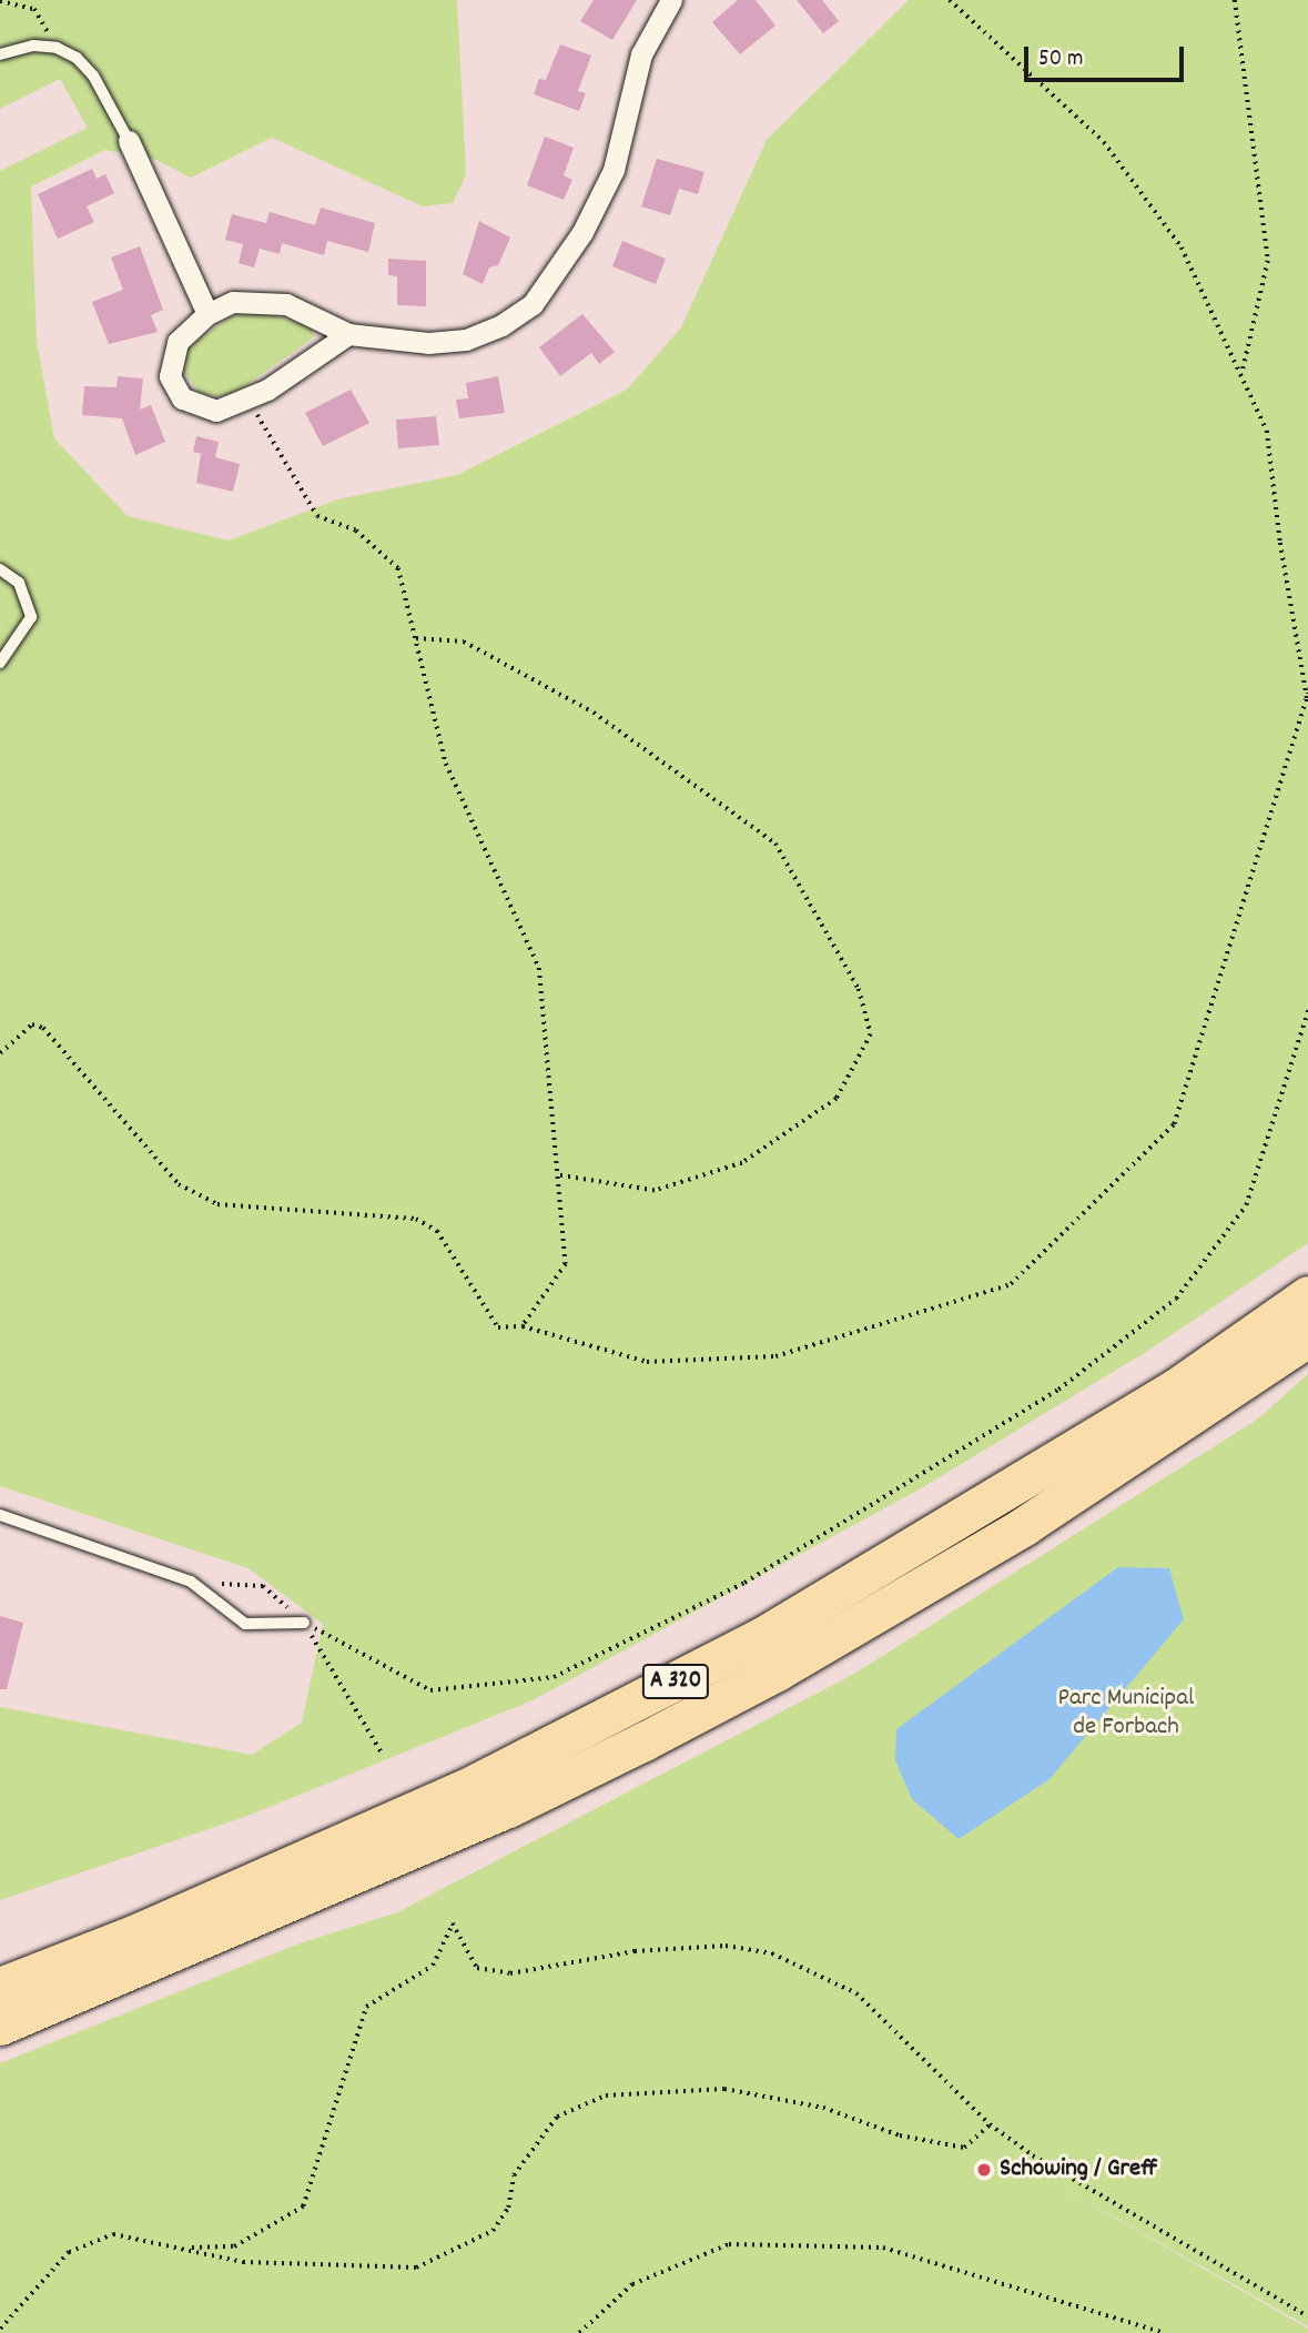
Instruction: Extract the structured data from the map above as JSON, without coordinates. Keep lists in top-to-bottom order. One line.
{"streets":{"highway":["A 320"]},"parks":["Parc Municipal de Forbach"],"places":["Schowing / Greff"],"scale_bar":"50 m"}
